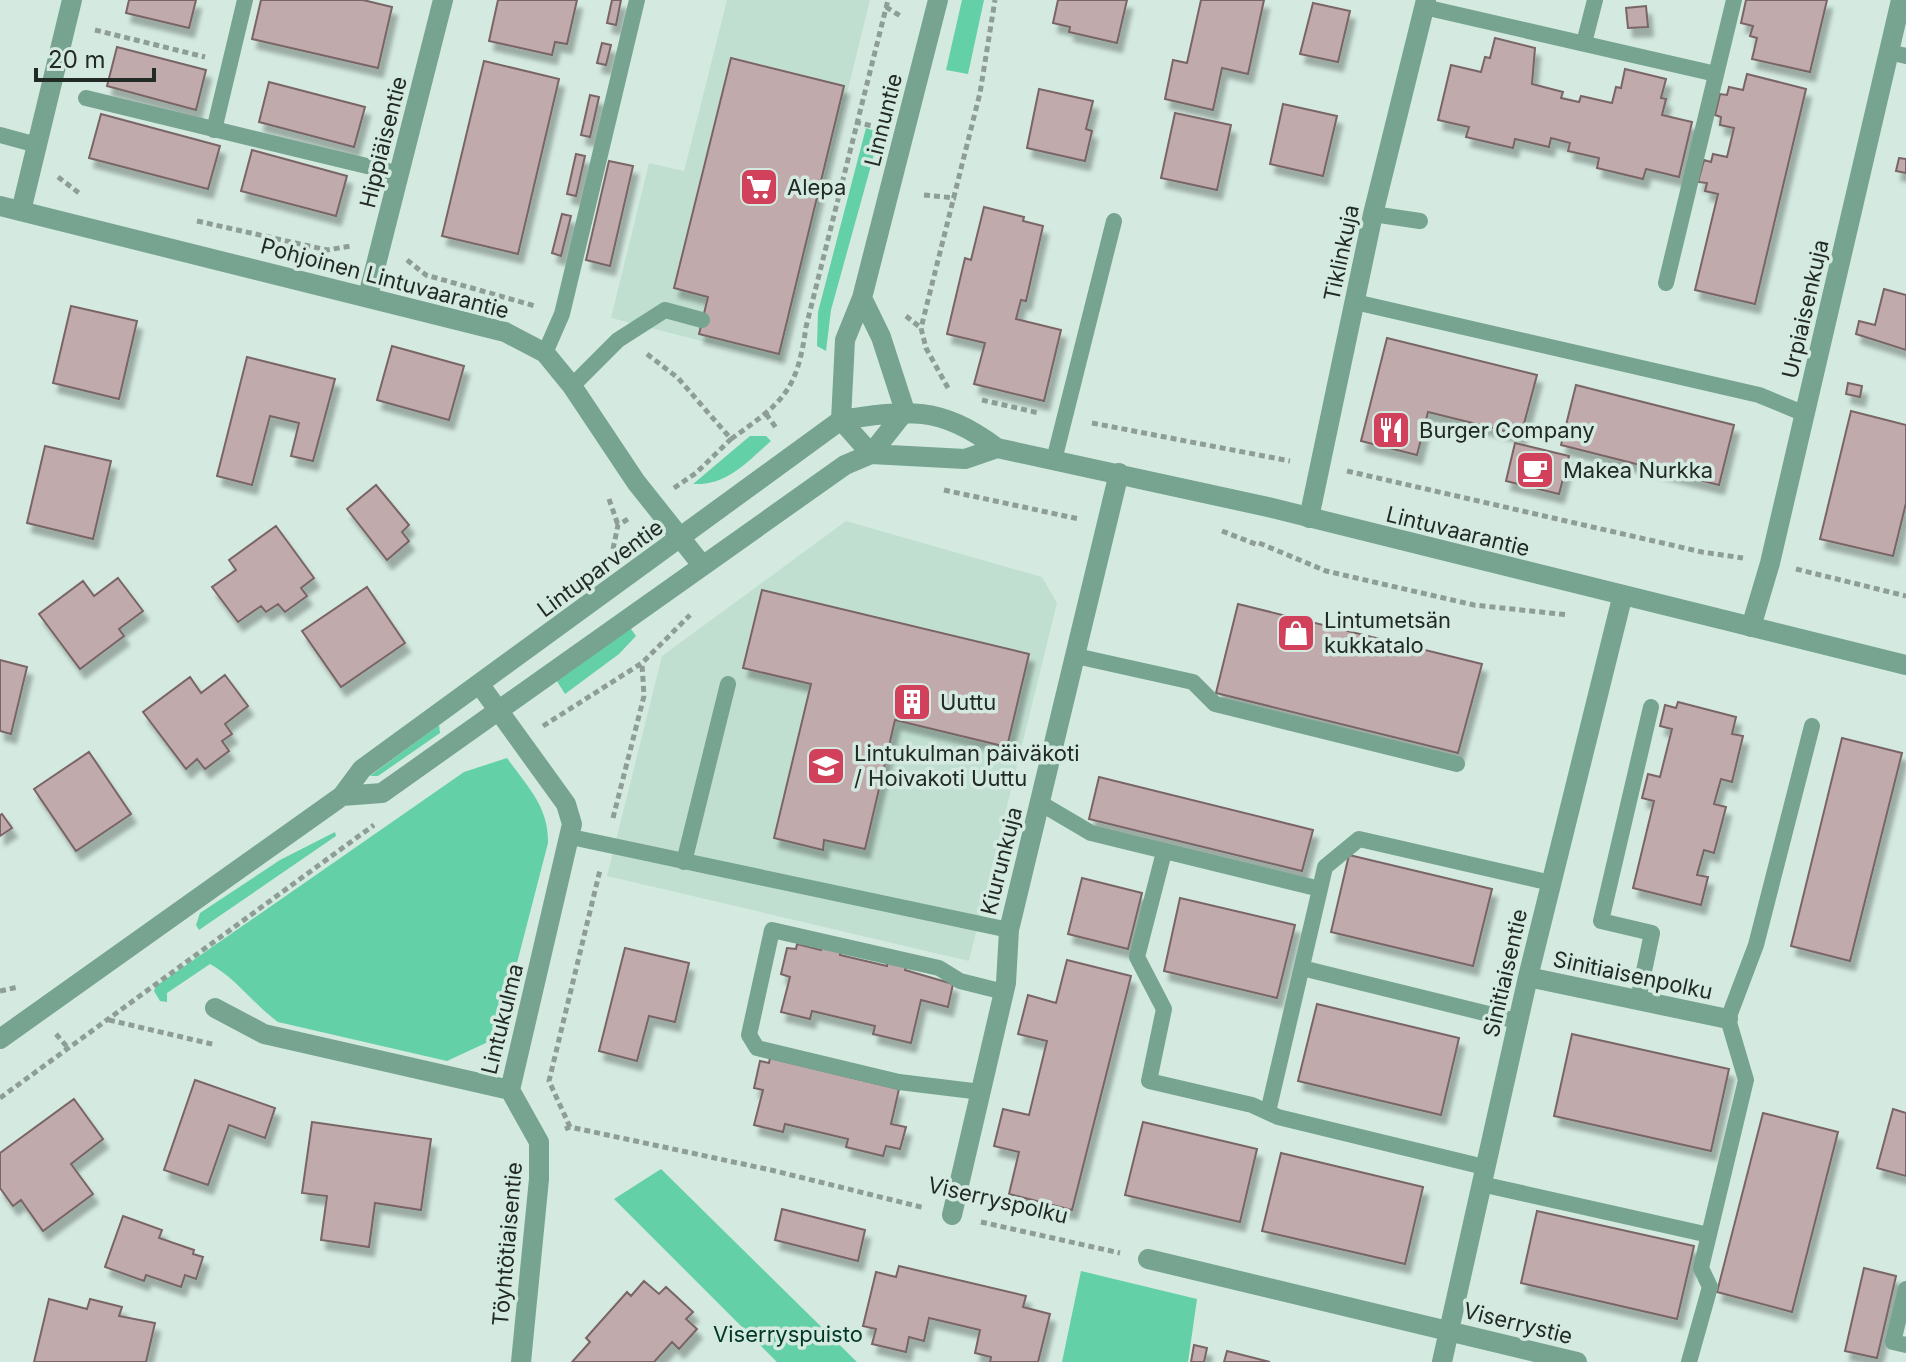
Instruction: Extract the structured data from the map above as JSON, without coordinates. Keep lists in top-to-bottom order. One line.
{"streets":{"street":["Linnuntie","Hippiäisentie","Tiklinkuja","Pohjoinen Lintuvaarantie","Urpiaisenkuja","Lintuvaarantie","Lintuparventie","Kiurunkuja","Sinitiaisentie","Sinitiaisenpolku","Lintukulma","Töyhtötiaisentie","Viserrystie"],"path":["Viserryspolku"]},"crossings":[["Linnuntie","Lintuparventie"],["Hippiäisentie","Pohjoinen Lintuvaarantie"],["Tiklinkuja","Lintuvaarantie"],["Pohjoinen Lintuvaarantie","Lintuparventie"],["Urpiaisenkuja","Lintuvaarantie"],["Lintuvaarantie","Lintuparventie"],["Lintuvaarantie","Kiurunkuja"],["Lintuvaarantie","Sinitiaisentie"],["Lintuparventie","Lintukulma"],["Kiurunkuja","Viserryspolku"],["Sinitiaisentie","Sinitiaisenpolku"],["Sinitiaisentie","Viserrystie"],["Lintukulma","Töyhtötiaisentie"]],"parks":["Viserryspuisto"],"places":{"supermarket":["Alepa"],"restaurant":["Burger Company"],"cafe":["Makea Nurkka"],"shop":["Lintumetsän kukkatalo"],"building":["Uuttu"],"school or university":["Lintukulman päiväkoti / Hoivakoti Uuttu"]},"scale_bar":"20 m"}
